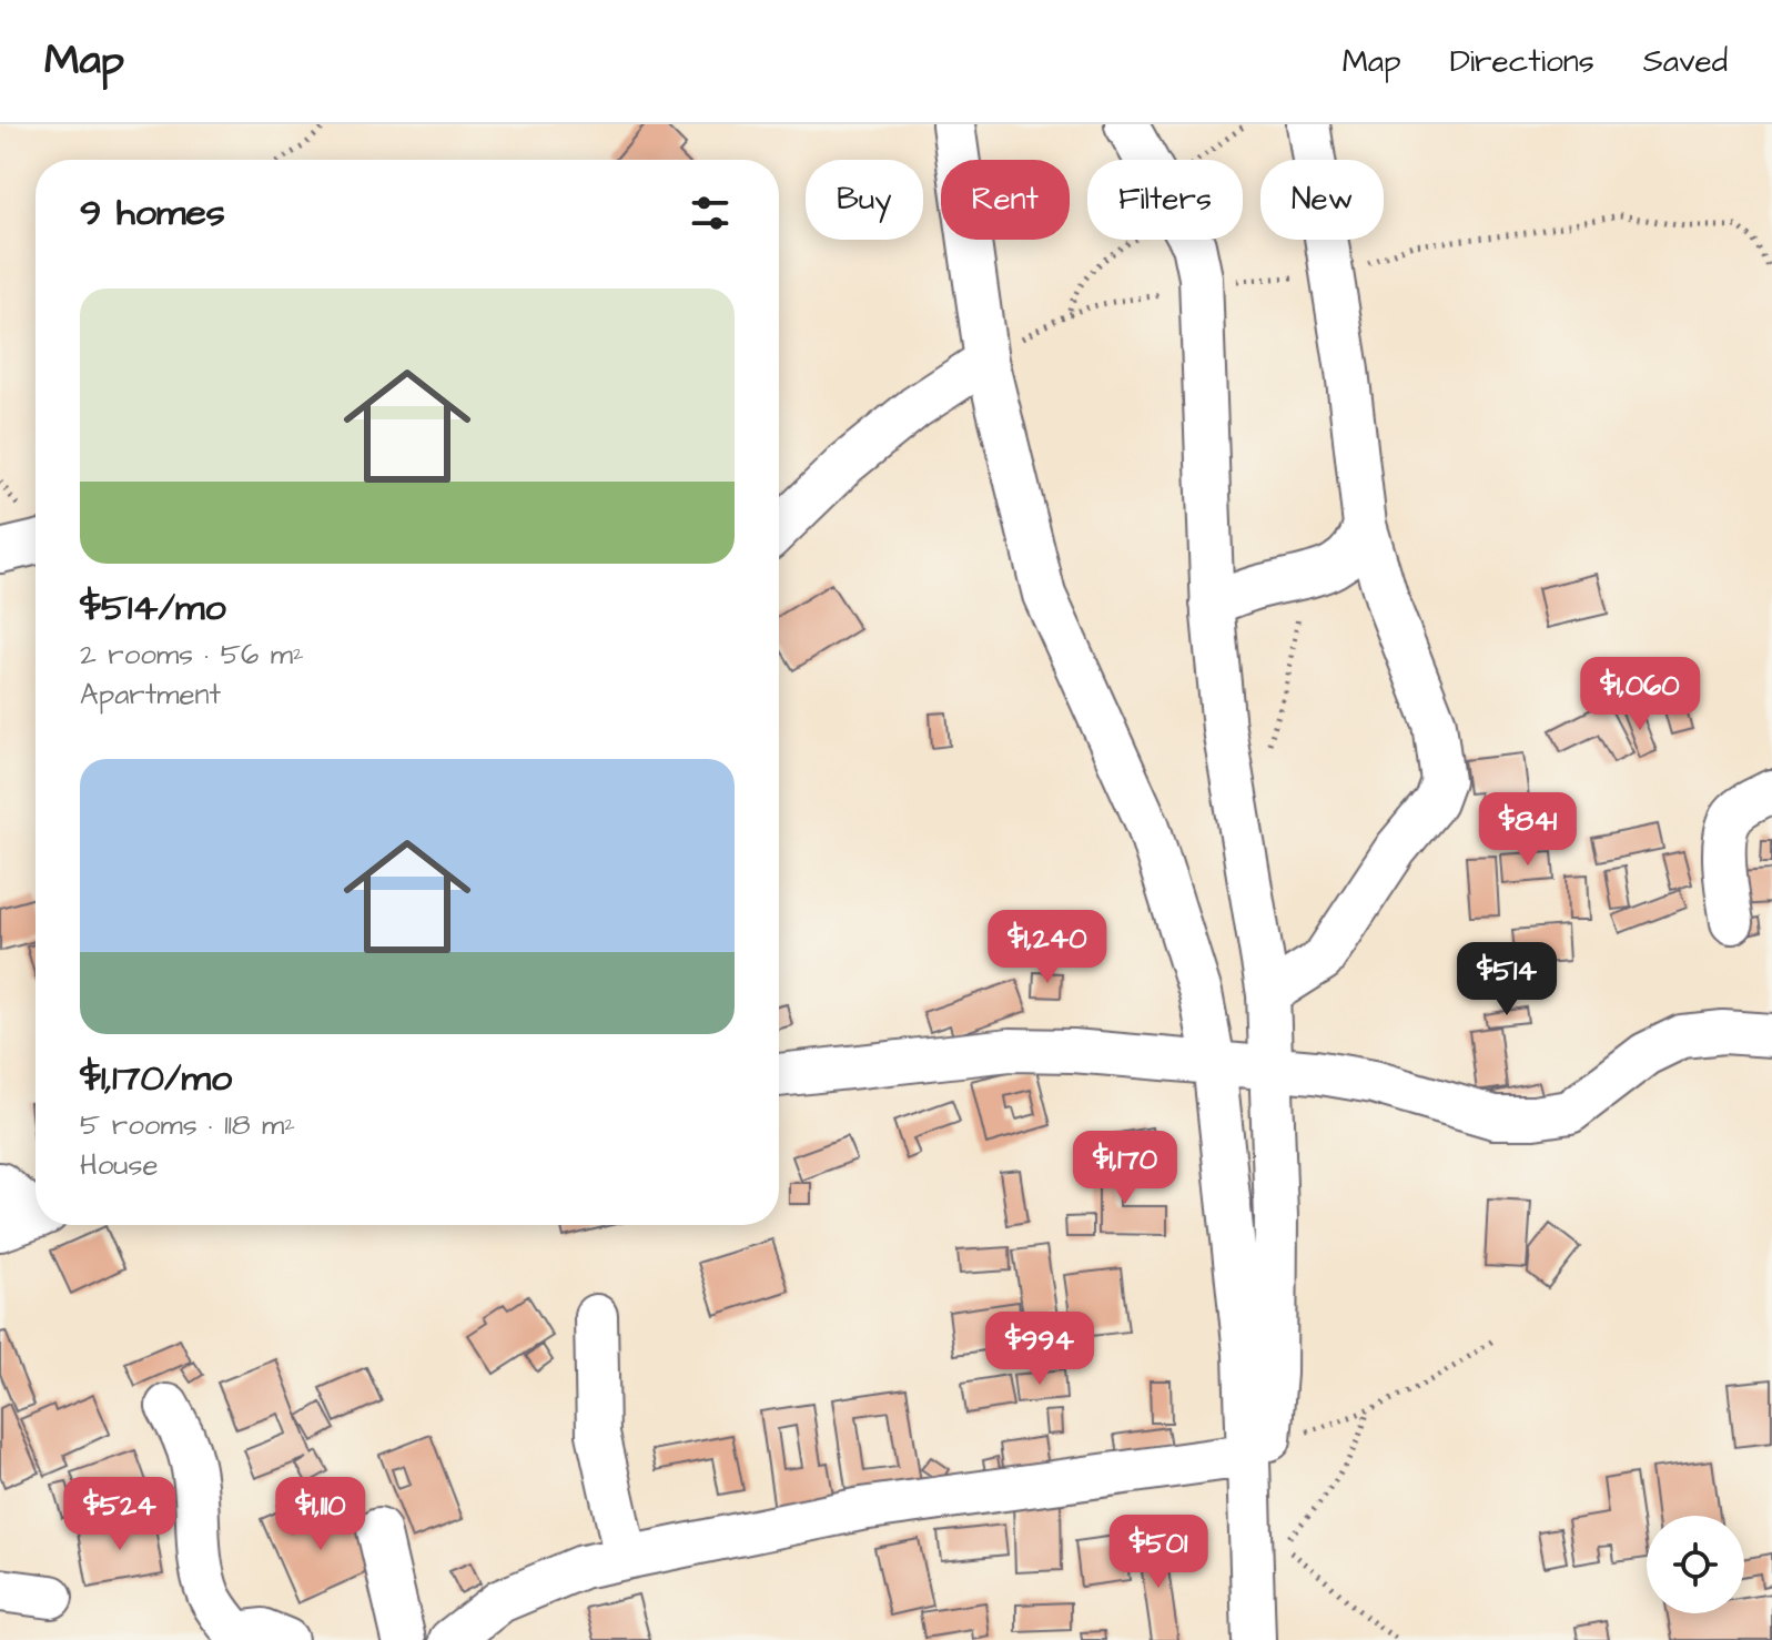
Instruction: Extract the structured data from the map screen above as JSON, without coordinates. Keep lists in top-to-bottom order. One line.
{"page":{"header":"Map","nav":["Map","Directions","Saved"],"chip":["Buy","Rent","Filters","New"],"heading":"9 homes","list":[{"name":"$514/mo","note":"2 rooms · 56 m² · Apartment"},{"name":"$1,170/mo","note":"5 rooms · 118 m² · House"}],"price":["$1,060","$841","$1,240","$514","$1,170","$994","$524","$1,110","$501"]}}
